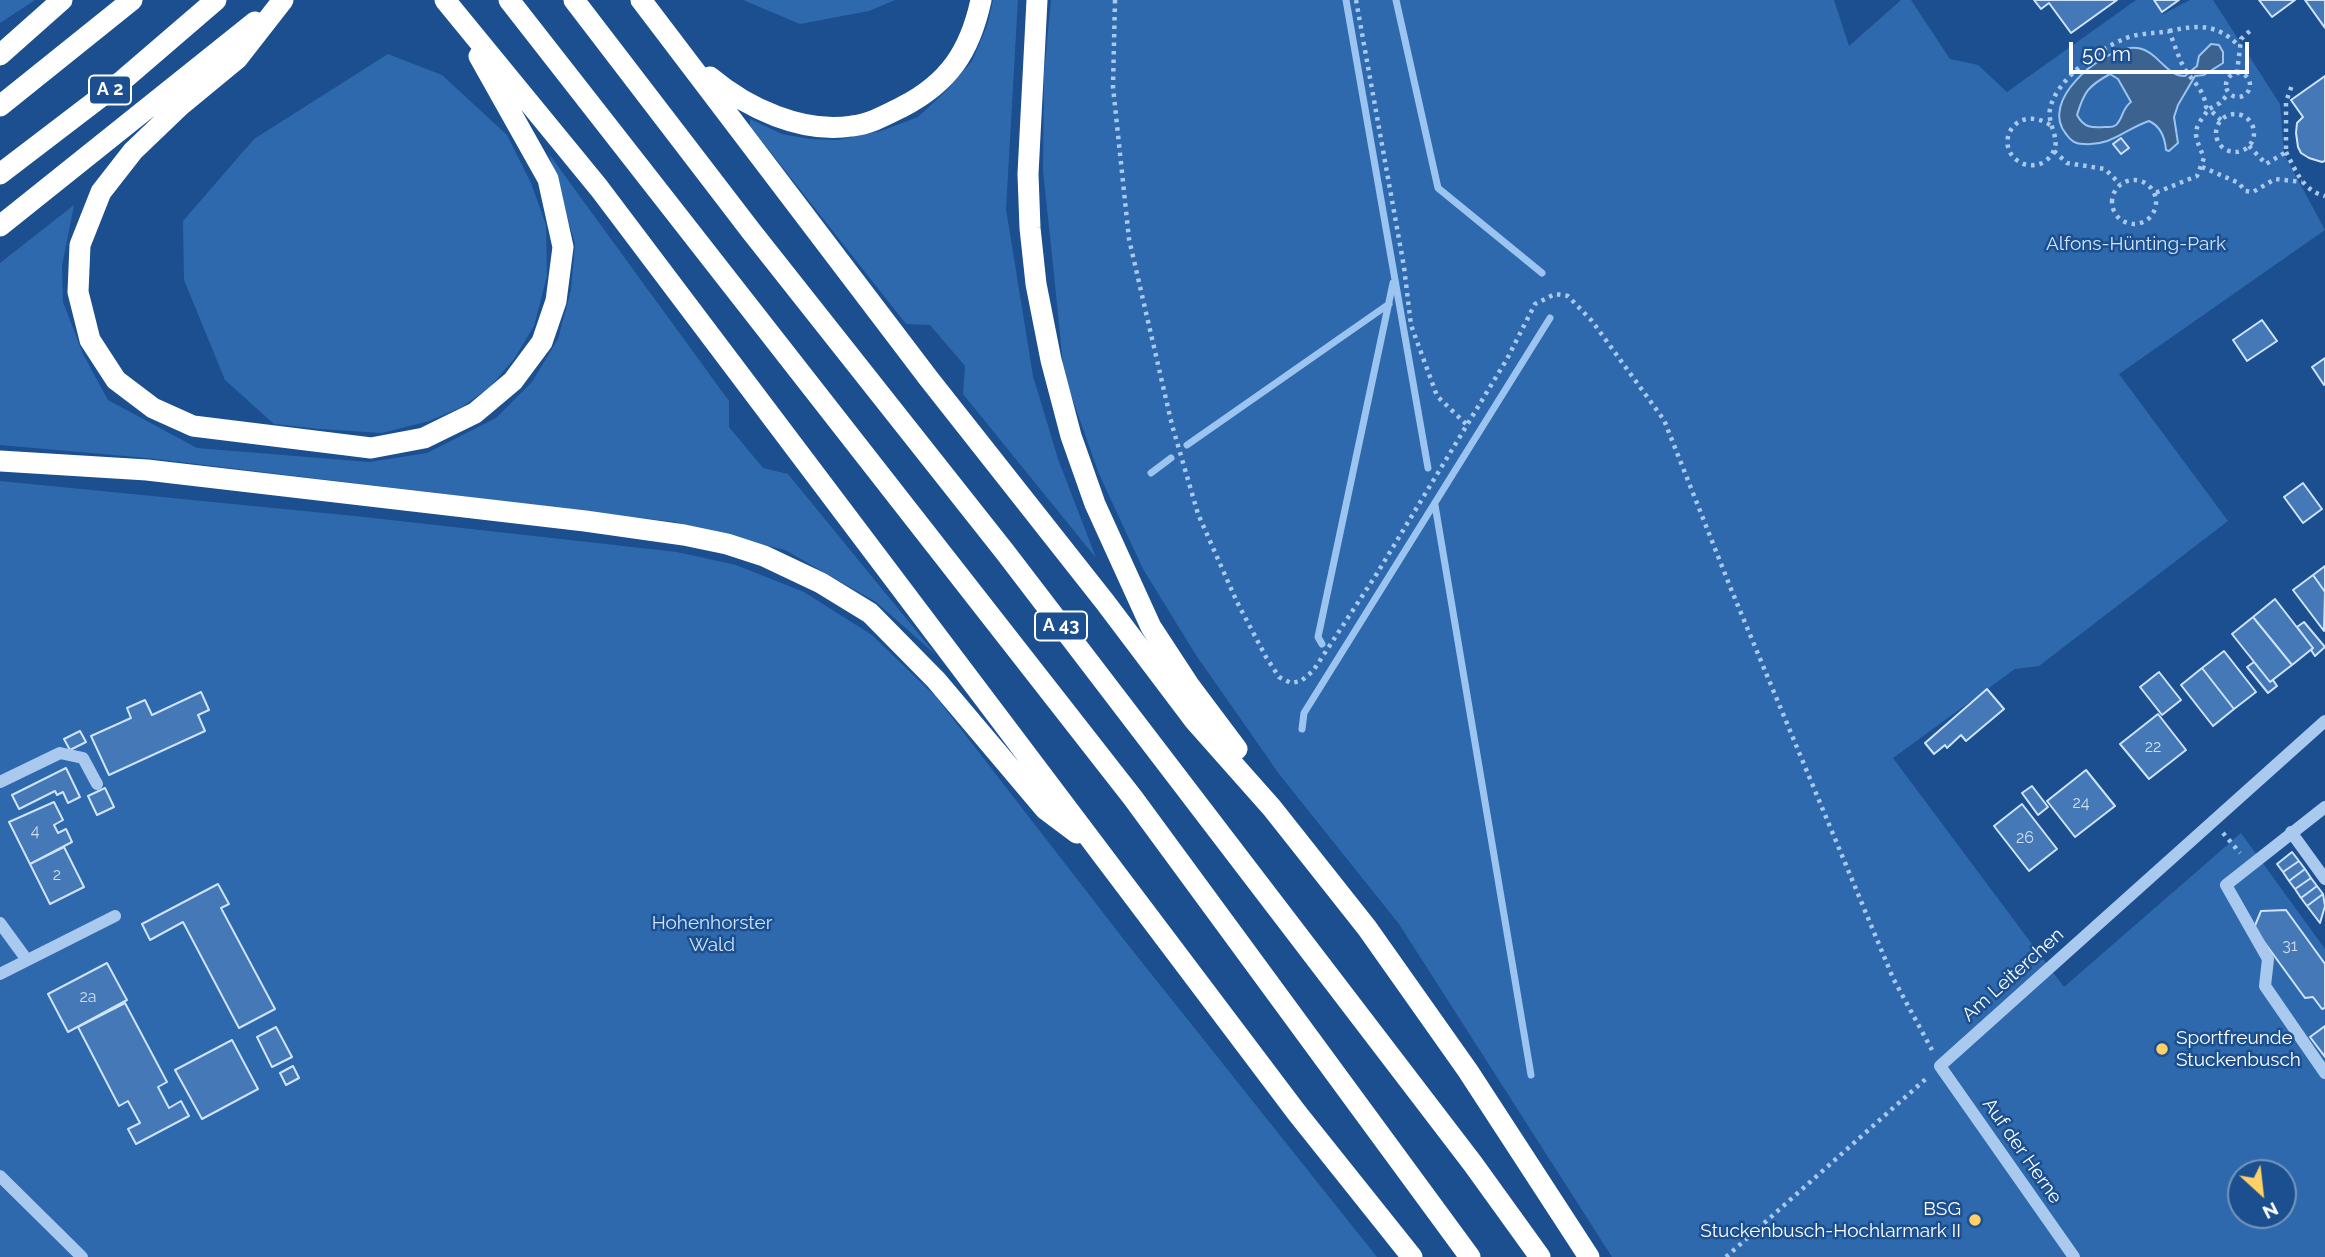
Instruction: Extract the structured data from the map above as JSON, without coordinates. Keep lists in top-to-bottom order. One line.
{"streets":{"highway":["A 2","A 43"],"street":["Am Leiterchen","Auf der Herne"]},"crossings":[["Am Leiterchen","Auf der Herne"]],"parks":["Alfons-Hünting-Park","Hohenhorster Wald"],"places":["Sportfreunde Stuckenbusch","BSG Stuckenbusch-Hochlarmark II"],"house_numbers":["22","24","4","26","2","31","2a"],"scale_bar":"50 m","north":"bottom right"}
